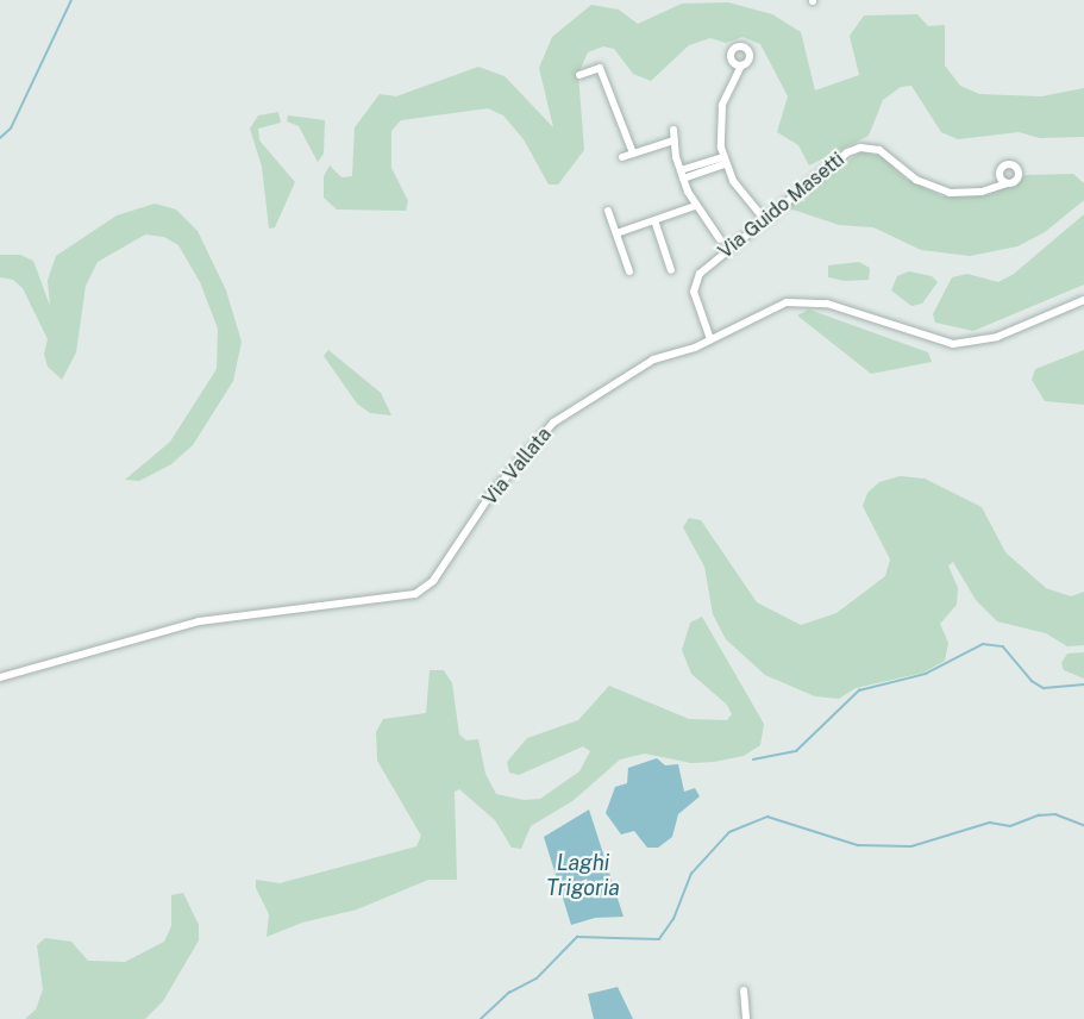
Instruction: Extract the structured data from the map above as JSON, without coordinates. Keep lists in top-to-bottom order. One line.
{"streets":{"street":["Via Guido Masetti","Via Vallata"]},"crossings":[["Via Guido Masetti","Via Vallata"]],"water":["Laghi Trigoria"]}
